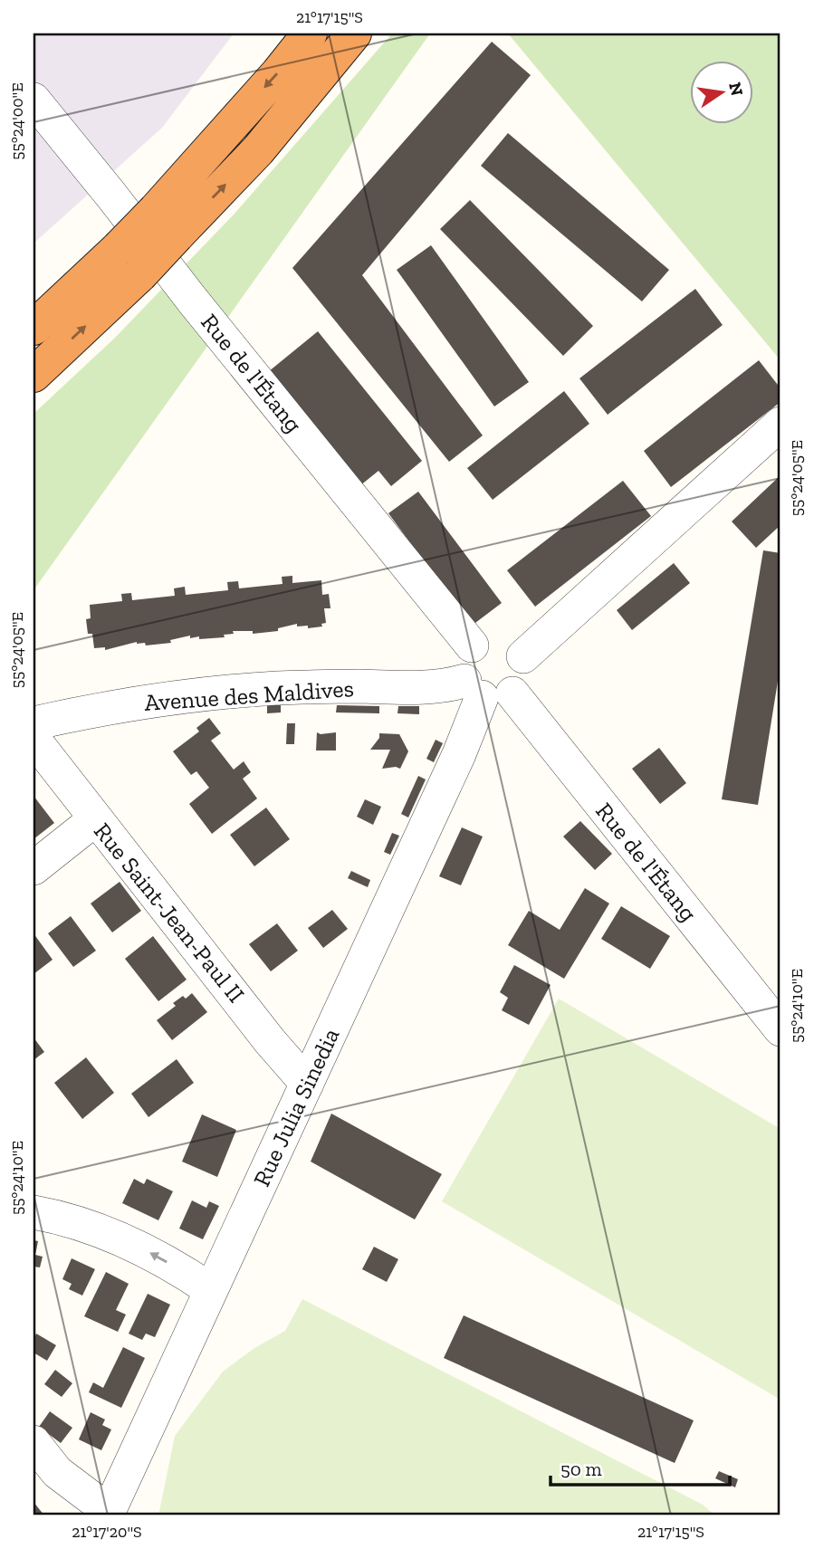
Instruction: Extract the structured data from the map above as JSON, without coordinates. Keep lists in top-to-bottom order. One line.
{"streets":{"street":["Rue de l'Étang","Avenue des Maldives","Rue Saint-Jean-Paul II","Rue Julia Sinedia"]},"crossings":[["Rue de l'Étang","Avenue des Maldives"],["Rue de l'Étang","Rue Julia Sinedia"],["Avenue des Maldives","Rue Julia Sinedia"],["Rue Saint-Jean-Paul II","Rue Julia Sinedia"]],"scale_bar":"50 m","north":"right","coordinates":["21°17'15\"S","55°24'00\"E","55°24'05\"E","55°24'10\"E","21°17'20\"S"]}
